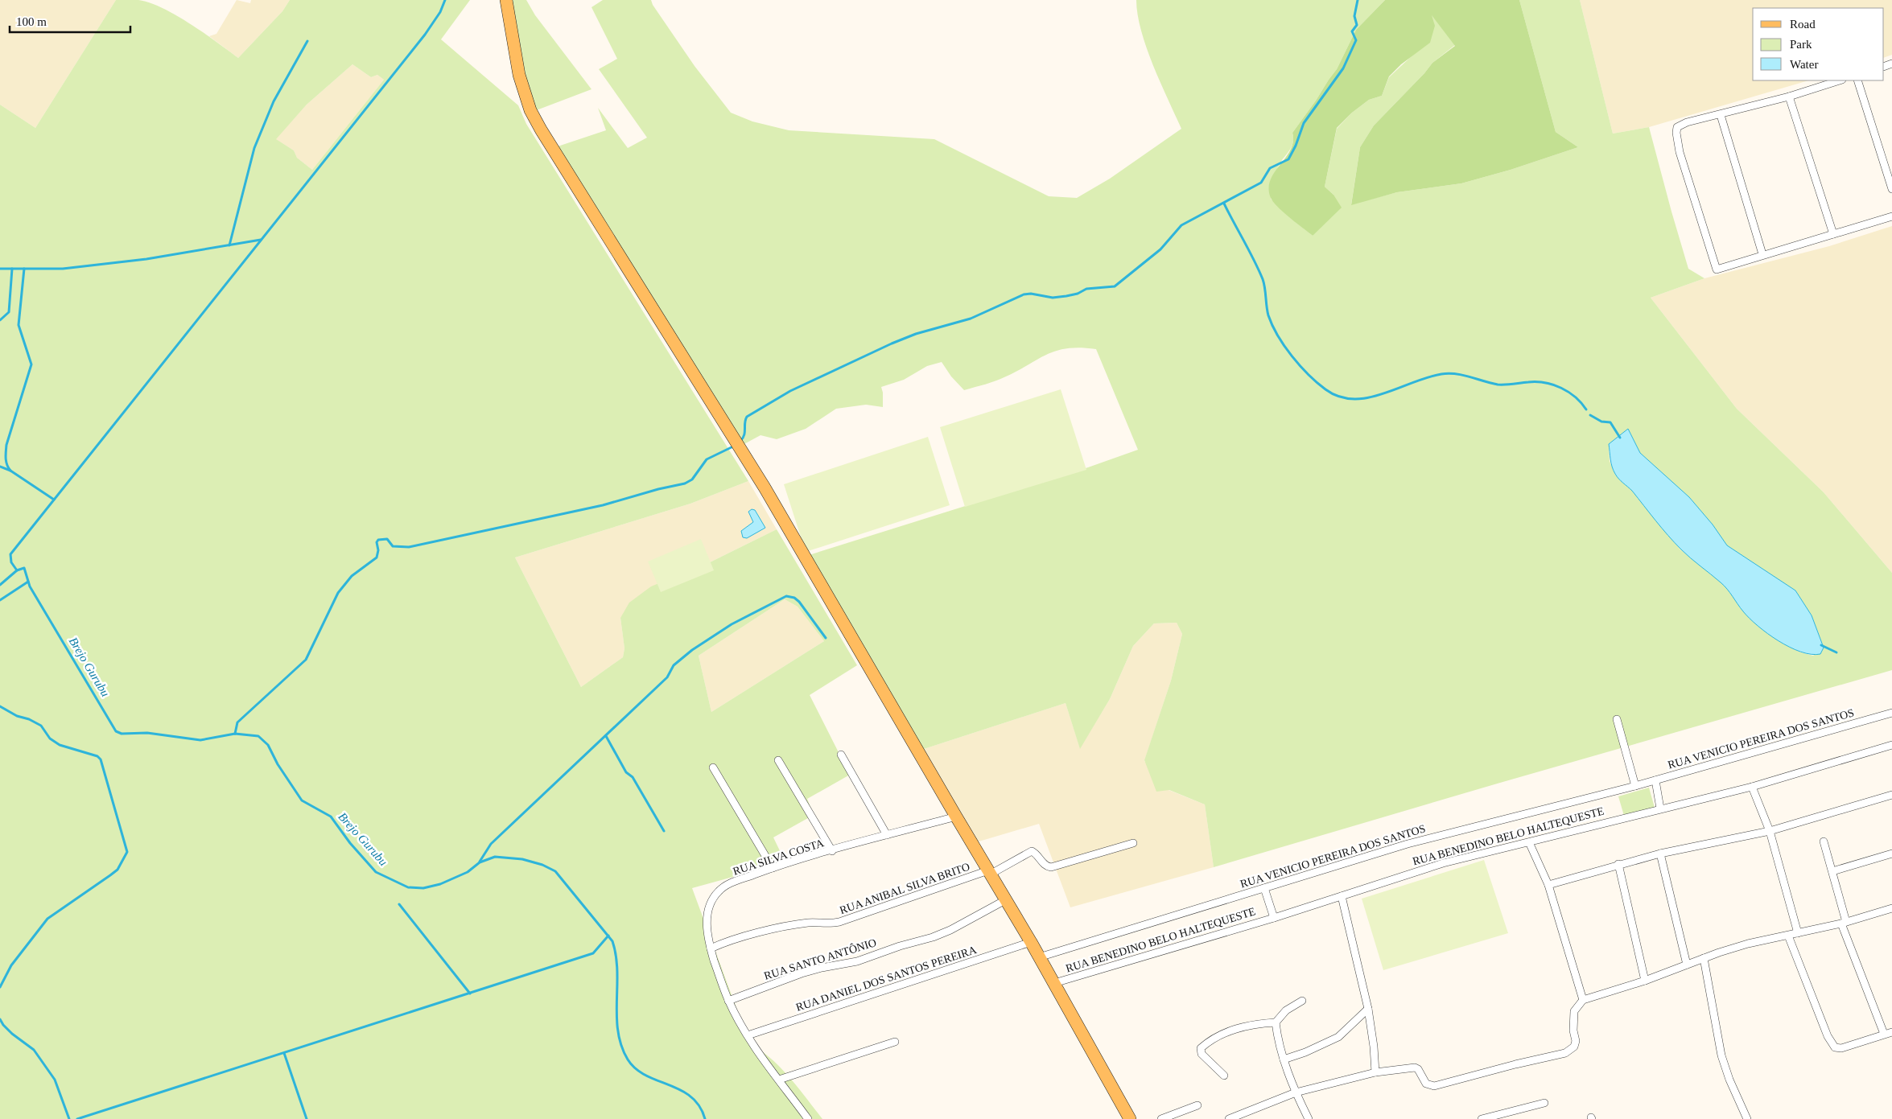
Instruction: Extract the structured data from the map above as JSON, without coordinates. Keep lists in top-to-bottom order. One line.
{"streets":{"street":["RUA VENICIO PEREIRA DOS SANTOS","RUA BENEDINO BELO HALTEQUESTE","RUA SILVA COSTA","RUA ANIBAL SILVA BRITO","RUA SANTO ANTÔNIO","RUA DANIEL DOS SANTOS PEREIRA"]},"crossings":[["RUA VENICIO PEREIRA DOS SANTOS","RUA BENEDINO BELO HALTEQUESTE"],["RUA SILVA COSTA","RUA ANIBAL SILVA BRITO"],["RUA SILVA COSTA","RUA SANTO ANTÔNIO"],["RUA SILVA COSTA","RUA DANIEL DOS SANTOS PEREIRA"]],"water":["Brejo Gurubu"],"legend":["Road","Park","Water"],"scale_bar":"100 m"}
